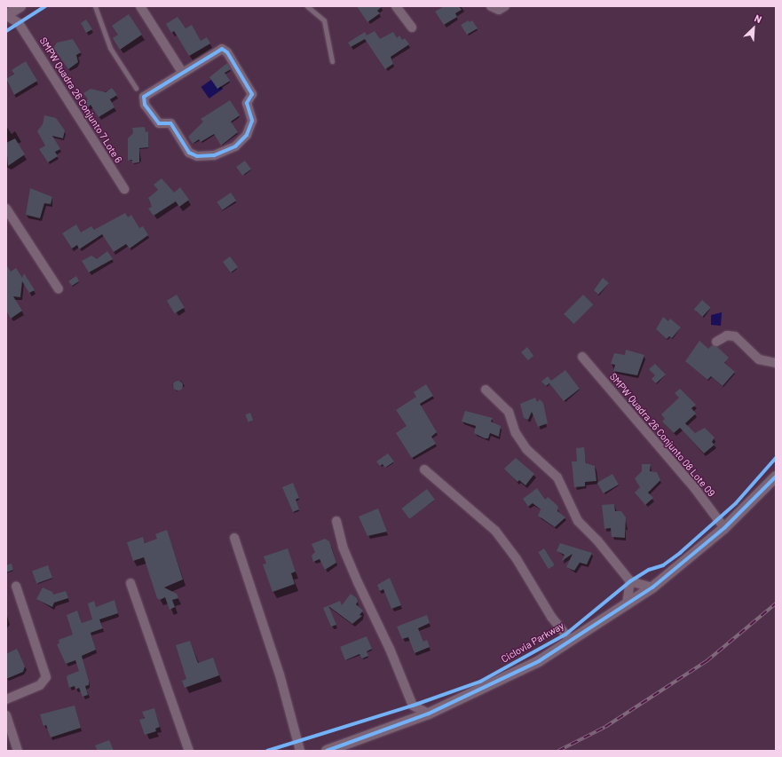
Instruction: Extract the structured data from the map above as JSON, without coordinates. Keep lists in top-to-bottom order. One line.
{"streets":{"street":["SMPW Quadra 26 Conjunto 7 Lote 6","SMPW Quadra 26 Conjunto 08 Lote 09"],"cycle path":["Ciclovia Parkway"]},"north":"top right"}
